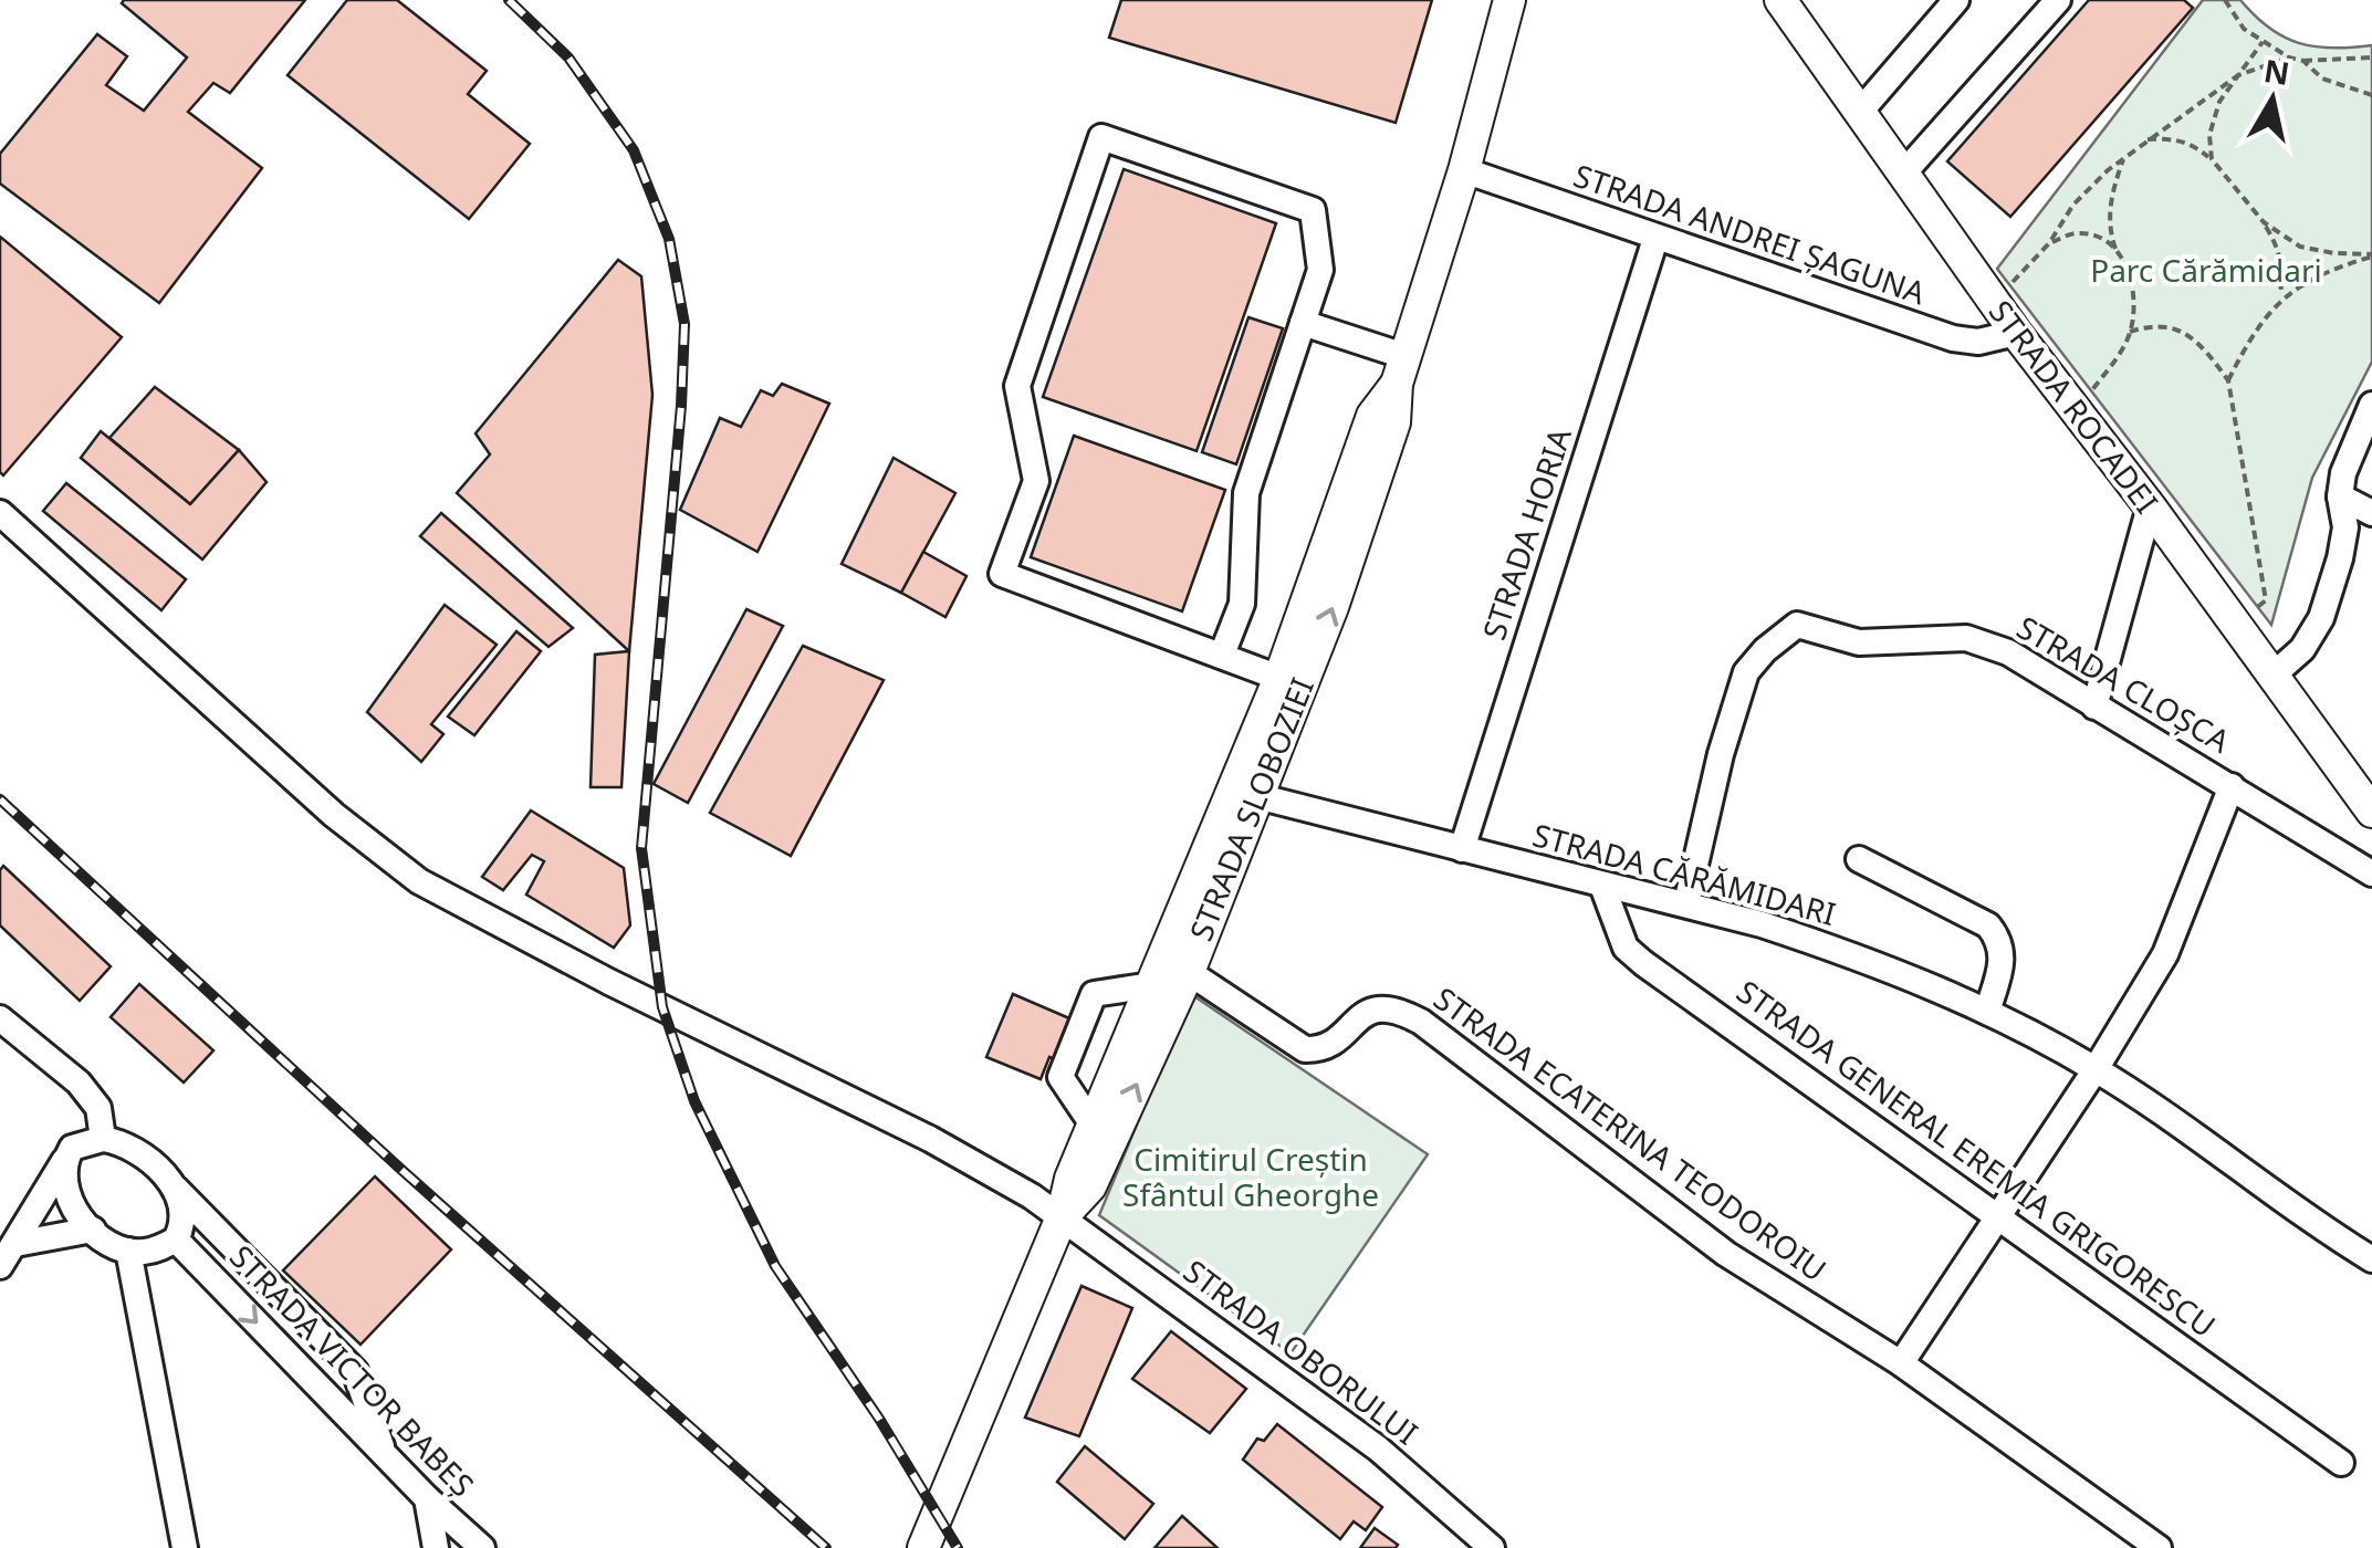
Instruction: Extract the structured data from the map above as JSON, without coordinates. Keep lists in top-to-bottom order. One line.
{"streets":{"main road":["STRADA ROCADEI","STRADA SLOBOZIEI"],"street":["STRADA ANDREI ȘAGUNA","STRADA HORIA","STRADA CLOȘCA","STRADA CĂRĂMIDARI","STRADA ECATERINA TEODOROIU","STRADA GENERAL EREMIA GRIGORESCU","STRADA OBORULUI","STRADA VICTOR BABEȘ"]},"crossings":[["STRADA ANDREI ȘAGUNA","STRADA ROCADEI"],["STRADA ANDREI ȘAGUNA","STRADA HORIA"],["STRADA ANDREI ȘAGUNA","STRADA SLOBOZIEI"],["STRADA HORIA","STRADA CĂRĂMIDARI"],["STRADA CLOȘCA","STRADA CĂRĂMIDARI"],["STRADA SLOBOZIEI","STRADA CĂRĂMIDARI"],["STRADA SLOBOZIEI","STRADA ECATERINA TEODOROIU"],["STRADA SLOBOZIEI","STRADA OBORULUI"],["STRADA CĂRĂMIDARI","STRADA GENERAL EREMIA GRIGORESCU"]],"parks":["Parc Cărămidari","Cimitirul Creștin Sfântul Gheorghe"],"north":"top"}
